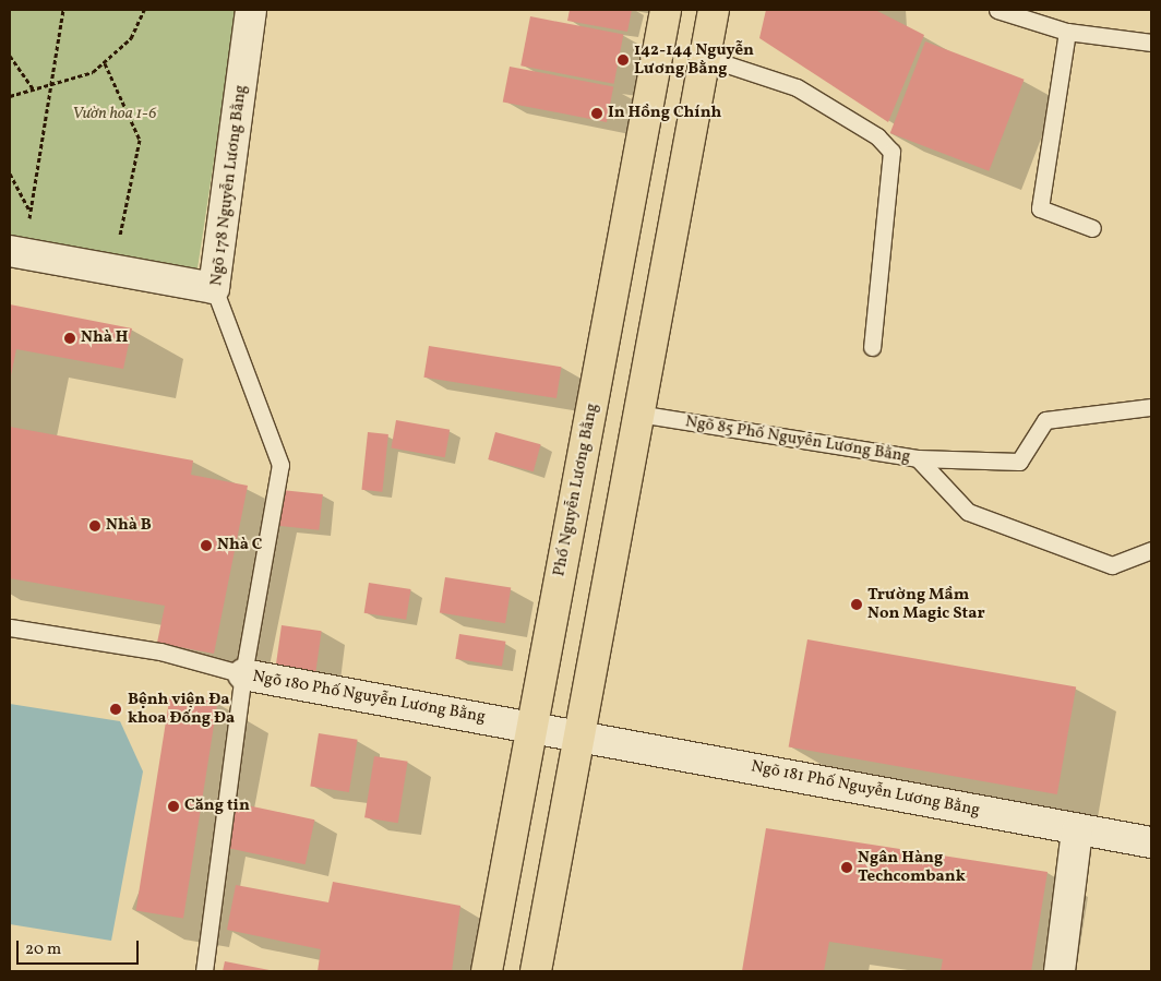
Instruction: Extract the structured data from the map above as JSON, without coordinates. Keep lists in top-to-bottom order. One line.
{"streets":{"main road":["Phố Nguyễn Lương Bằng"],"street":["Ngõ 178 Nguyễn Lương Bằng","Ngõ 180 Phố Nguyễn Lương Bằng","Ngõ 181 Phố Nguyễn Lương Bằng"],"lane":["Ngõ 85 Phố Nguyễn Lương Bằng"]},"crossings":[["Ngõ 178 Nguyễn Lương Bằng","Ngõ 180 Phố Nguyễn Lương Bằng"],["Phố Nguyễn Lương Bằng","Ngõ 180 Phố Nguyễn Lương Bằng"],["Ngõ 180 Phố Nguyễn Lương Bằng","Ngõ 181 Phố Nguyễn Lương Bằng"]],"parks":["Vườn hoa 1-6"],"places":["142-144 Nguyễn Lương Bằng","In Hồng Chính","Nhà H","Nhà B","Nhà C","Trường Mầm Non Magic Star","Bệnh viện Đa khoa Đống Đa","Căng tin","Ngân Hàng Techcombank"],"scale_bar":"20 m"}
